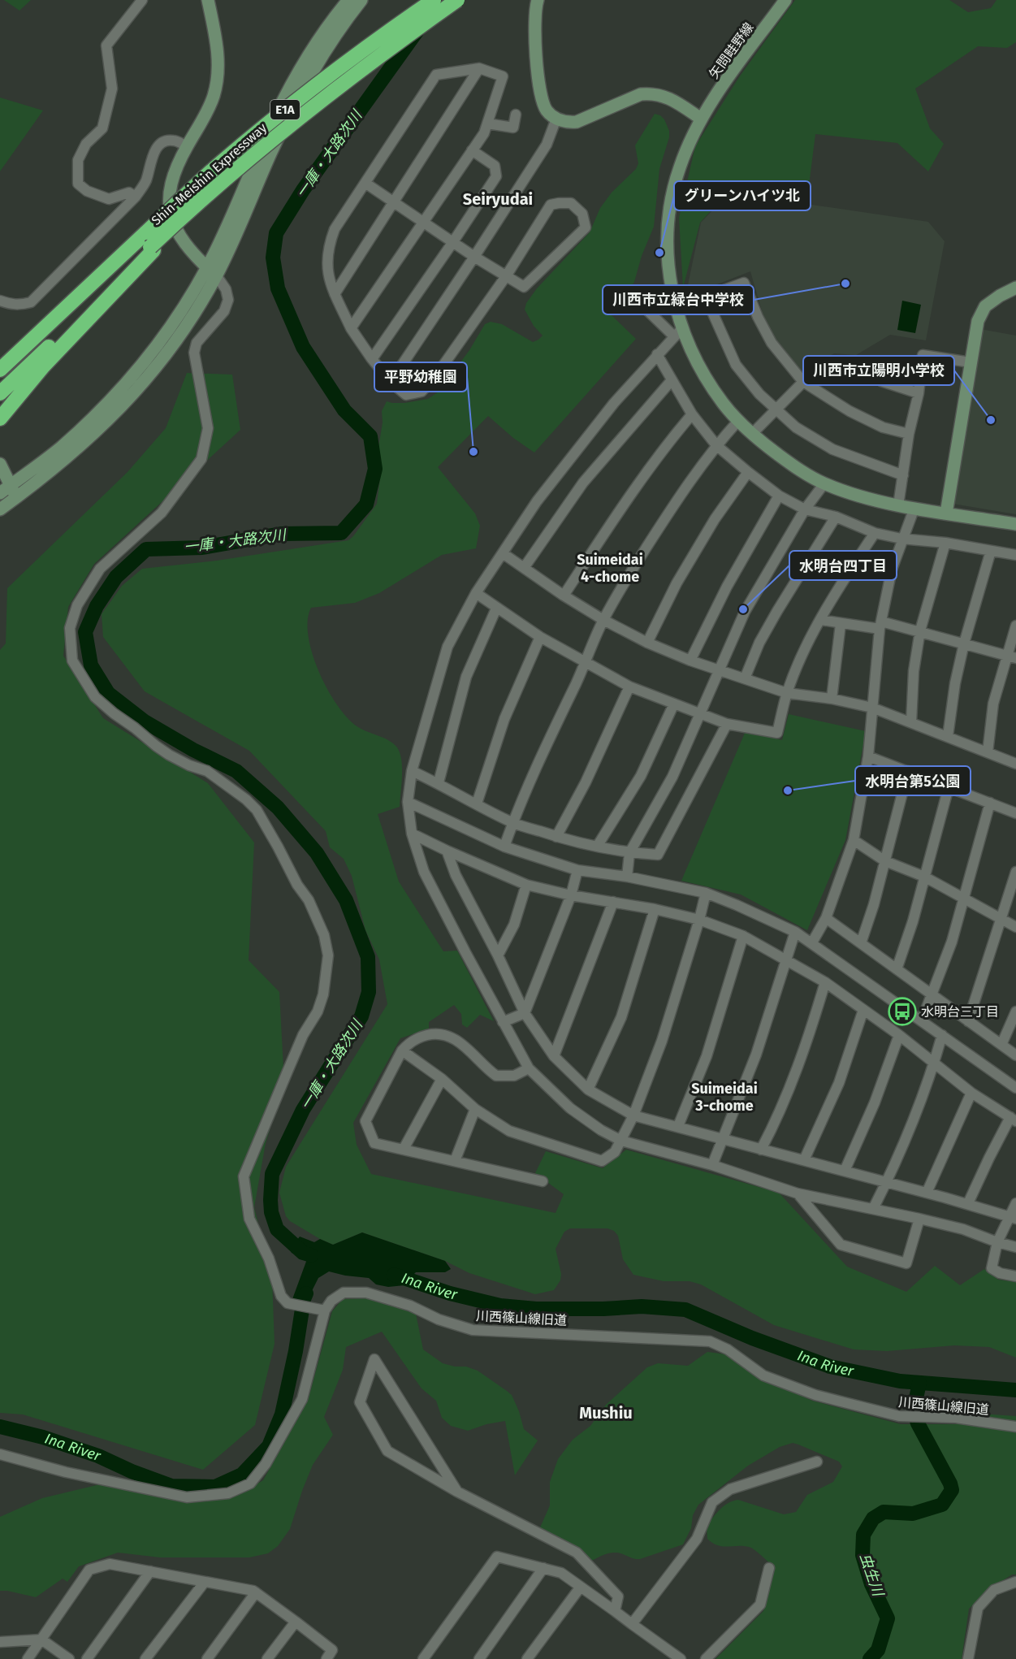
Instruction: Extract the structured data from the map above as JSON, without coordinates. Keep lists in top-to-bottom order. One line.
{"streets":{"highway":["E1A","Shin-Meishin Expressway"],"street":["矢問畦野線","川西篠山線旧道"]},"districts":["Seiryudai","Suimeidai 4-chome","Suimeidai 3-chome","Mushiu"],"water":["一庫・大路次川","Ina River","虫生川"],"places":{"other":["グリーンハイツ北","川西市立緑台中学校","川西市立陽明小学校","平野幼稚園","水明台四丁目","水明台第5公園"],"bus stop":["水明台三丁目"]}}
